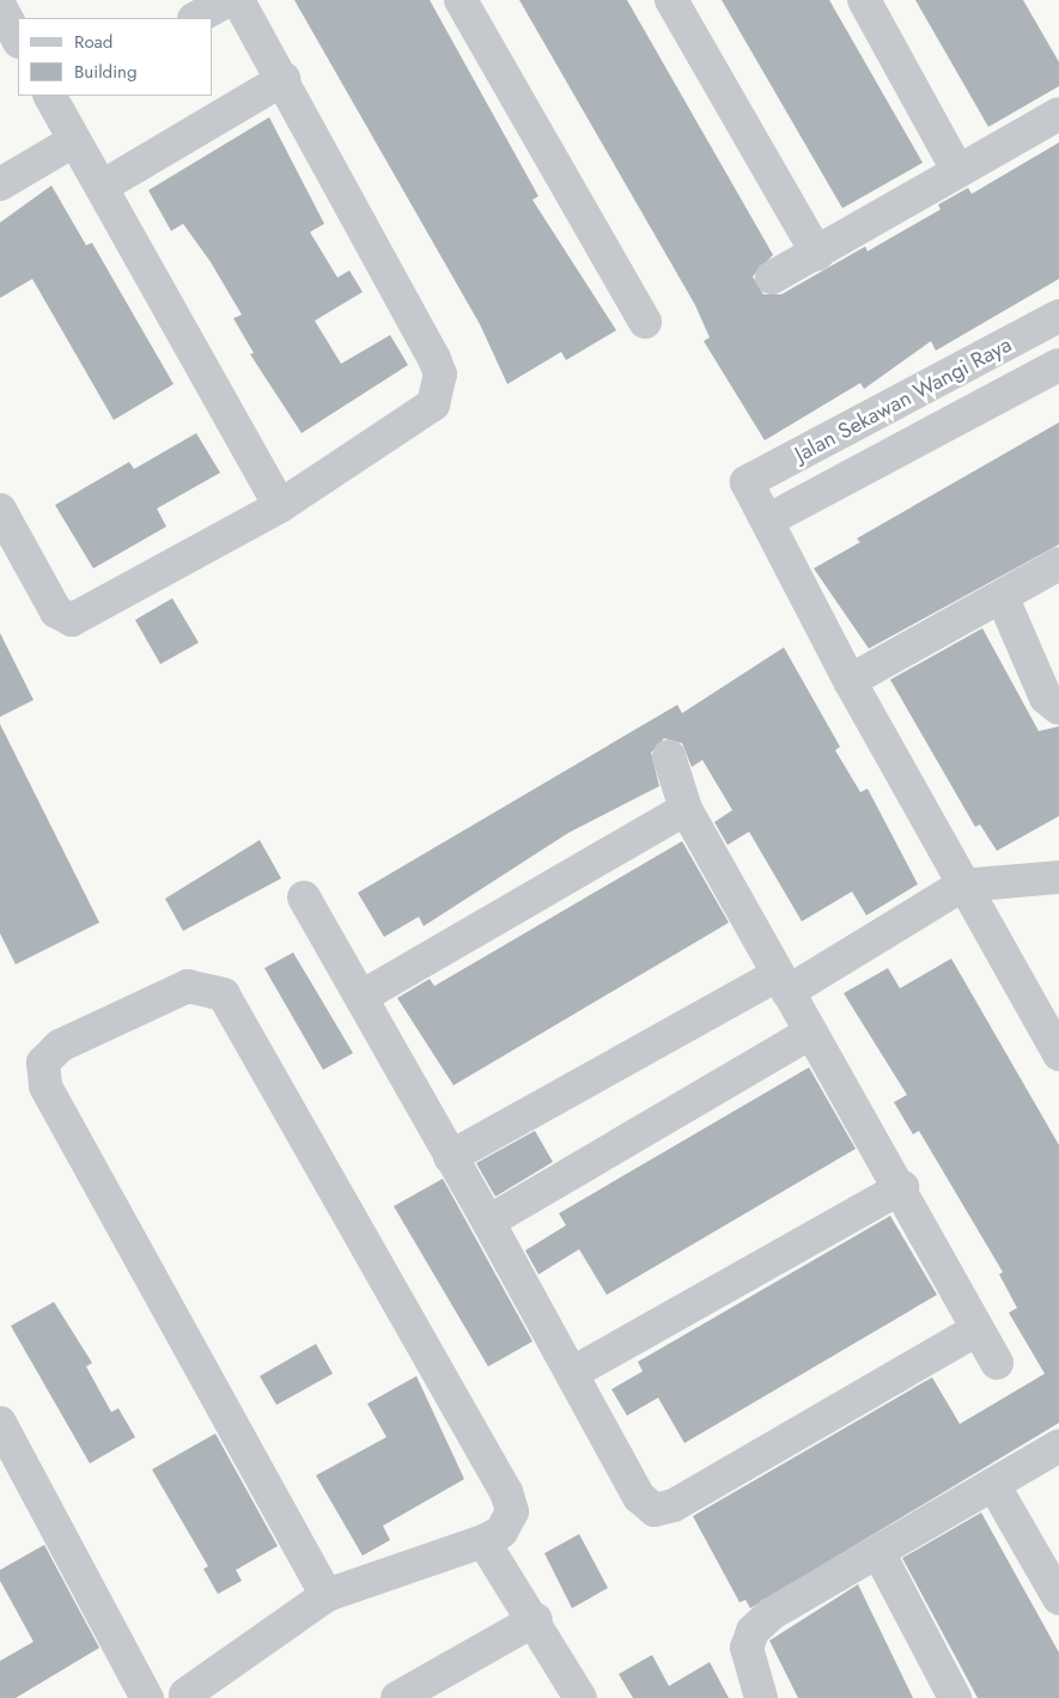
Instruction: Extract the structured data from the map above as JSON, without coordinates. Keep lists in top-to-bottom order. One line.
{"streets":{"street":["Jalan Sekawan Wangi Raya"]},"legend":["Road","Building"]}
